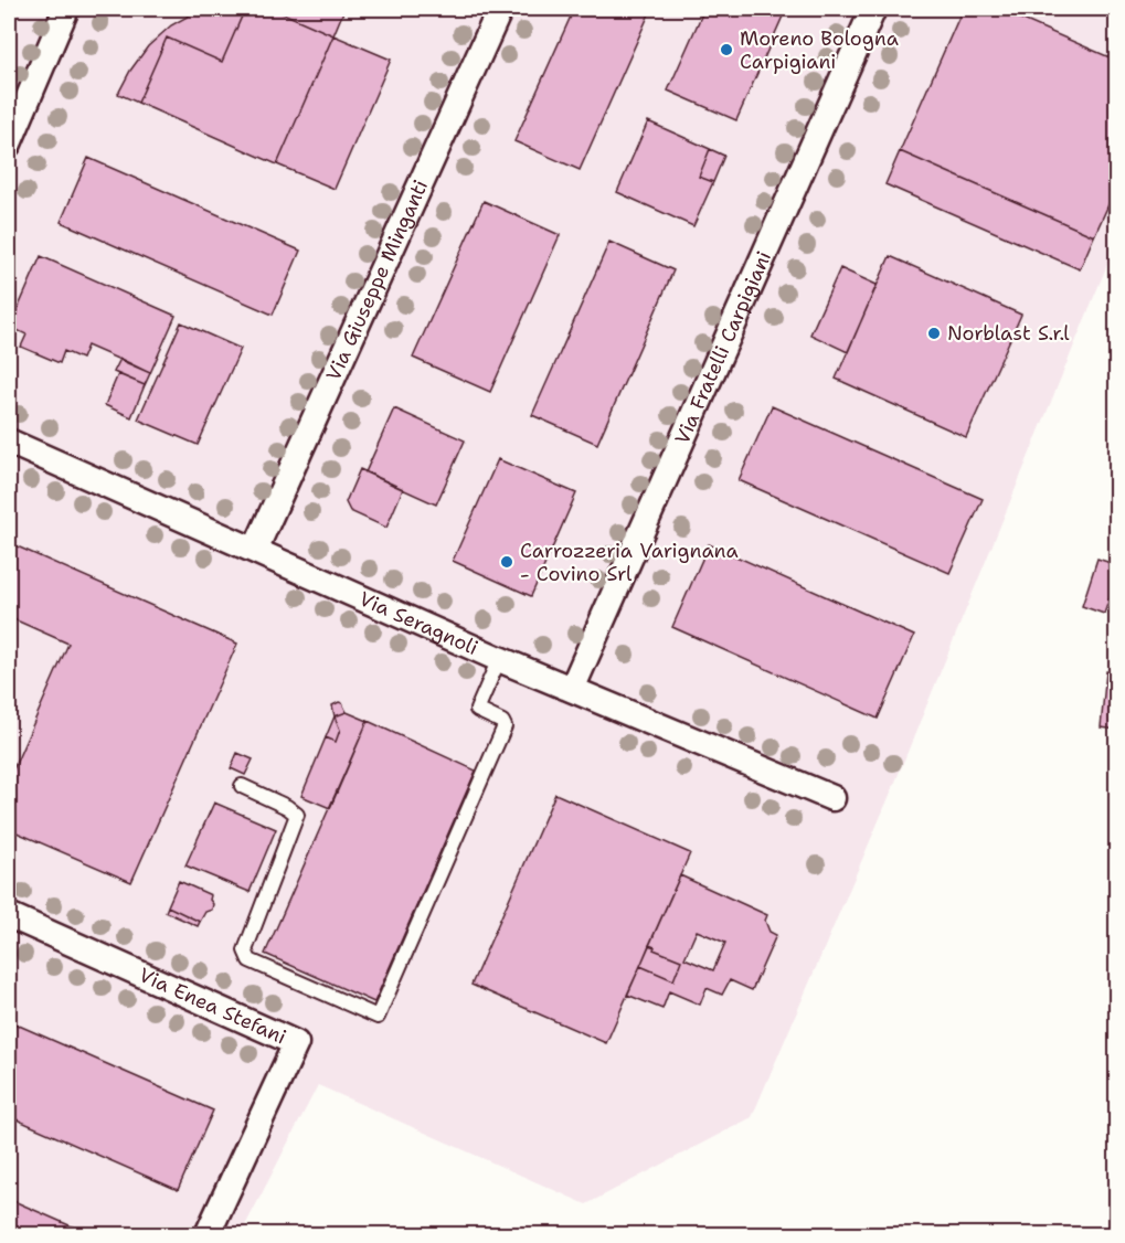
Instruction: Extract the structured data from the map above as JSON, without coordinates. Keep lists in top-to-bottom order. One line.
{"streets":{"street":["Via Giuseppe Minganti","Via Fratelli Carpigiani","Via Seragnoli","Via Enea Stefani"]},"crossings":[["Via Giuseppe Minganti","Via Seragnoli"],["Via Fratelli Carpigiani","Via Seragnoli"]],"places":["Moreno Bologna Carpigiani","Norblast S.r.l","Carrozzeria Varignana - Covino Srl"]}
